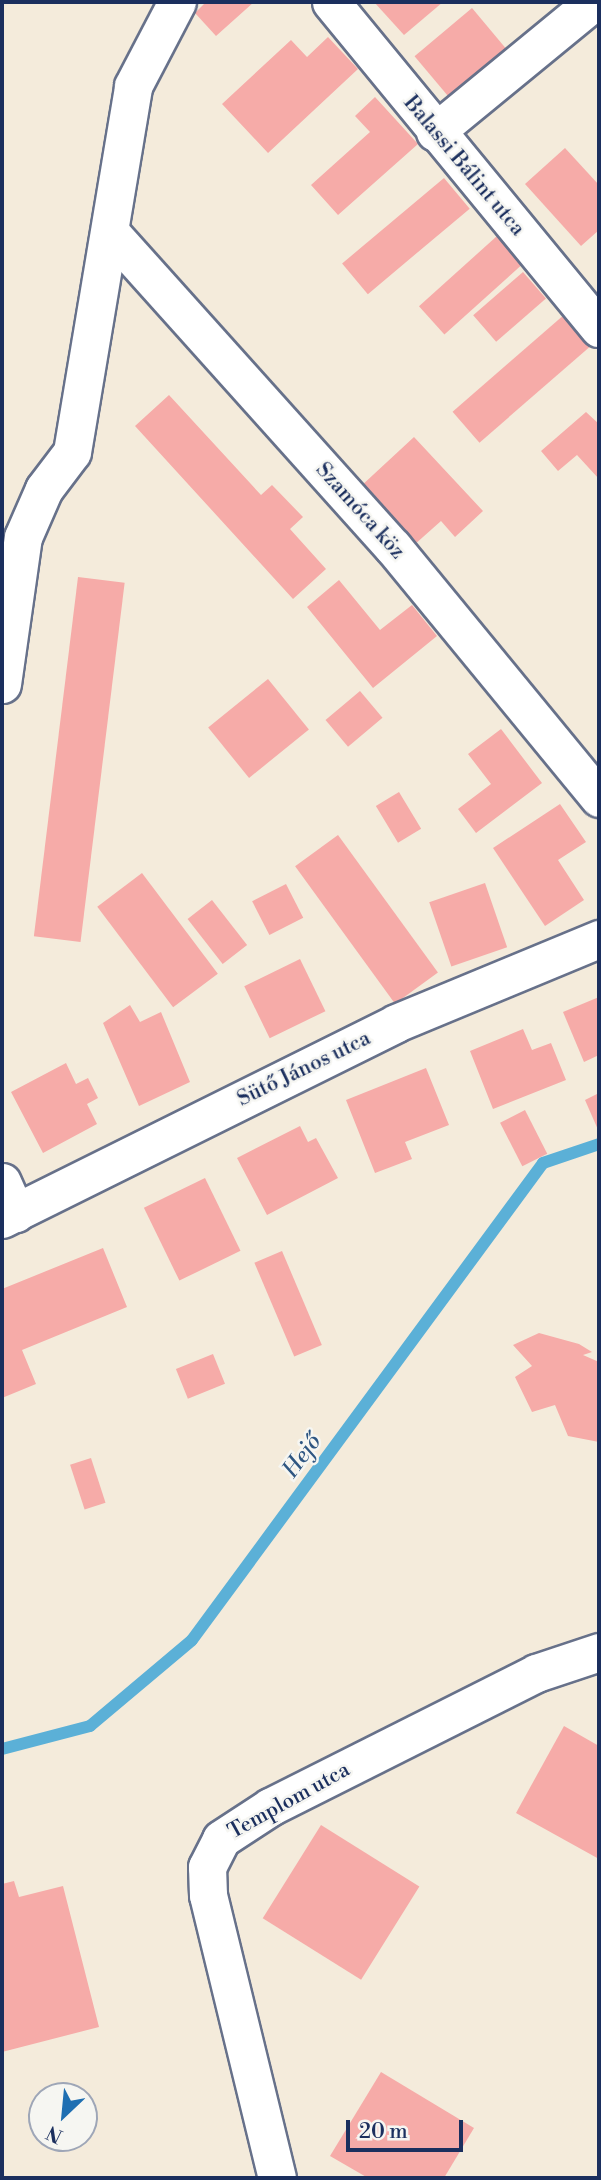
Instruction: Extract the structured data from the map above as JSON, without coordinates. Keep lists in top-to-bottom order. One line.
{"streets":{"street":["Balassi Bálint utca","Szamóca köz","Sütő János utca","Templom utca"]},"water":["Hejő"],"scale_bar":"20 m","north":"bottom left"}
